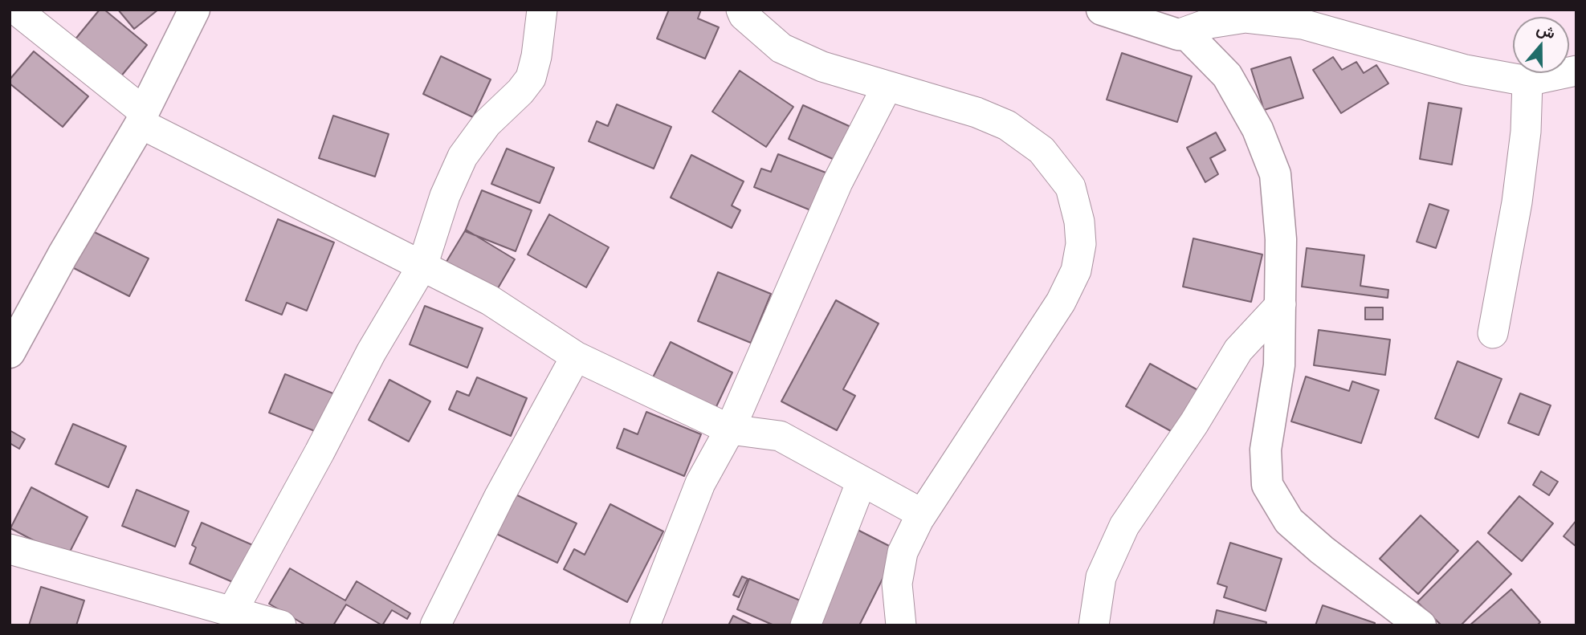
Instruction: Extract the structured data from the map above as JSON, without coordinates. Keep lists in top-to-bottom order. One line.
{"north":"top"}
